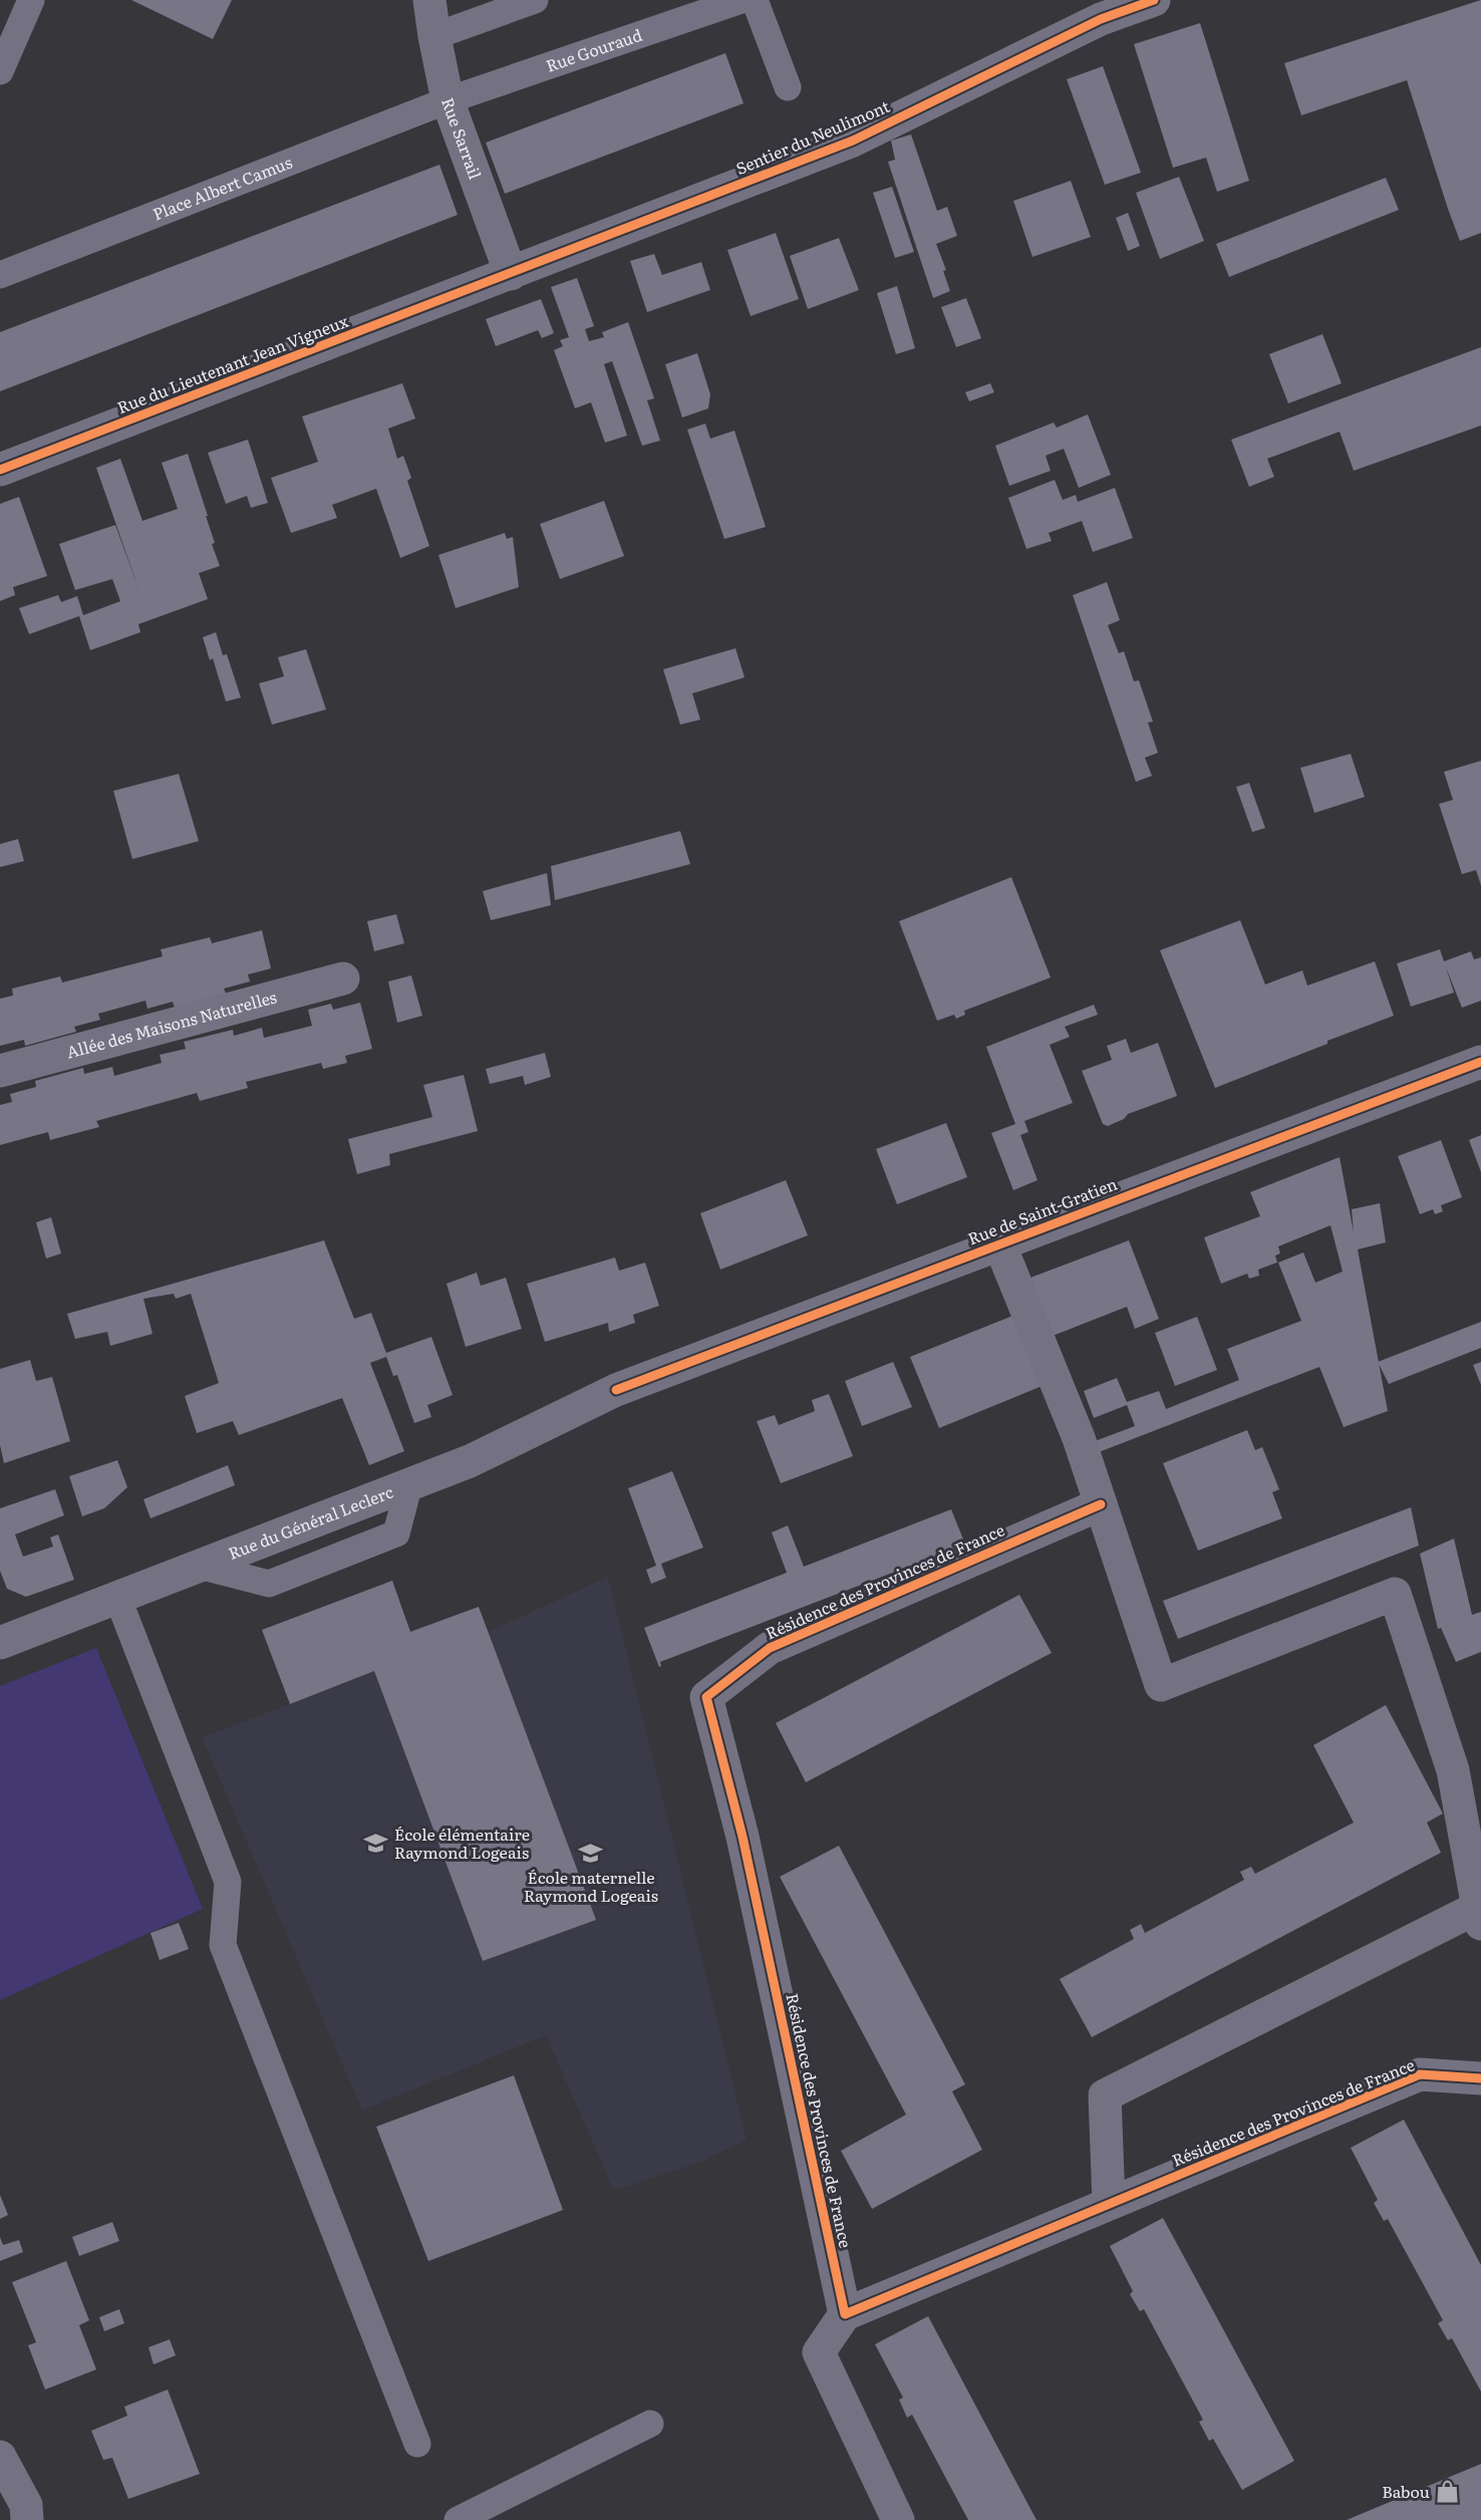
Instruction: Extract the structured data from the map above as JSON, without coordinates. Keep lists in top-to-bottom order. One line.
{"streets":{"street":["Sentier du Neulimont","Rue Sarrail","Rue du Lieutenant Jean Vigneux","Allée des Maisons Naturelles","Rue de Saint-Gratien","Rue du Général Leclerc","Résidence des Provinces de France"],"lane":["Rue Gouraud","Place Albert Camus"]},"crossings":[["Rue Gouraud","Rue Sarrail"],["Rue Gouraud","Place Albert Camus"],["Sentier du Neulimont","Rue Sarrail"],["Sentier du Neulimont","Rue du Lieutenant Jean Vigneux"],["Rue Sarrail","Place Albert Camus"],["Rue de Saint-Gratien","Rue du Général Leclerc"]],"places":{"school or university":["École élémentaire Raymond Logeais","École maternelle Raymond Logeais"],"shop":["Babou"]}}
